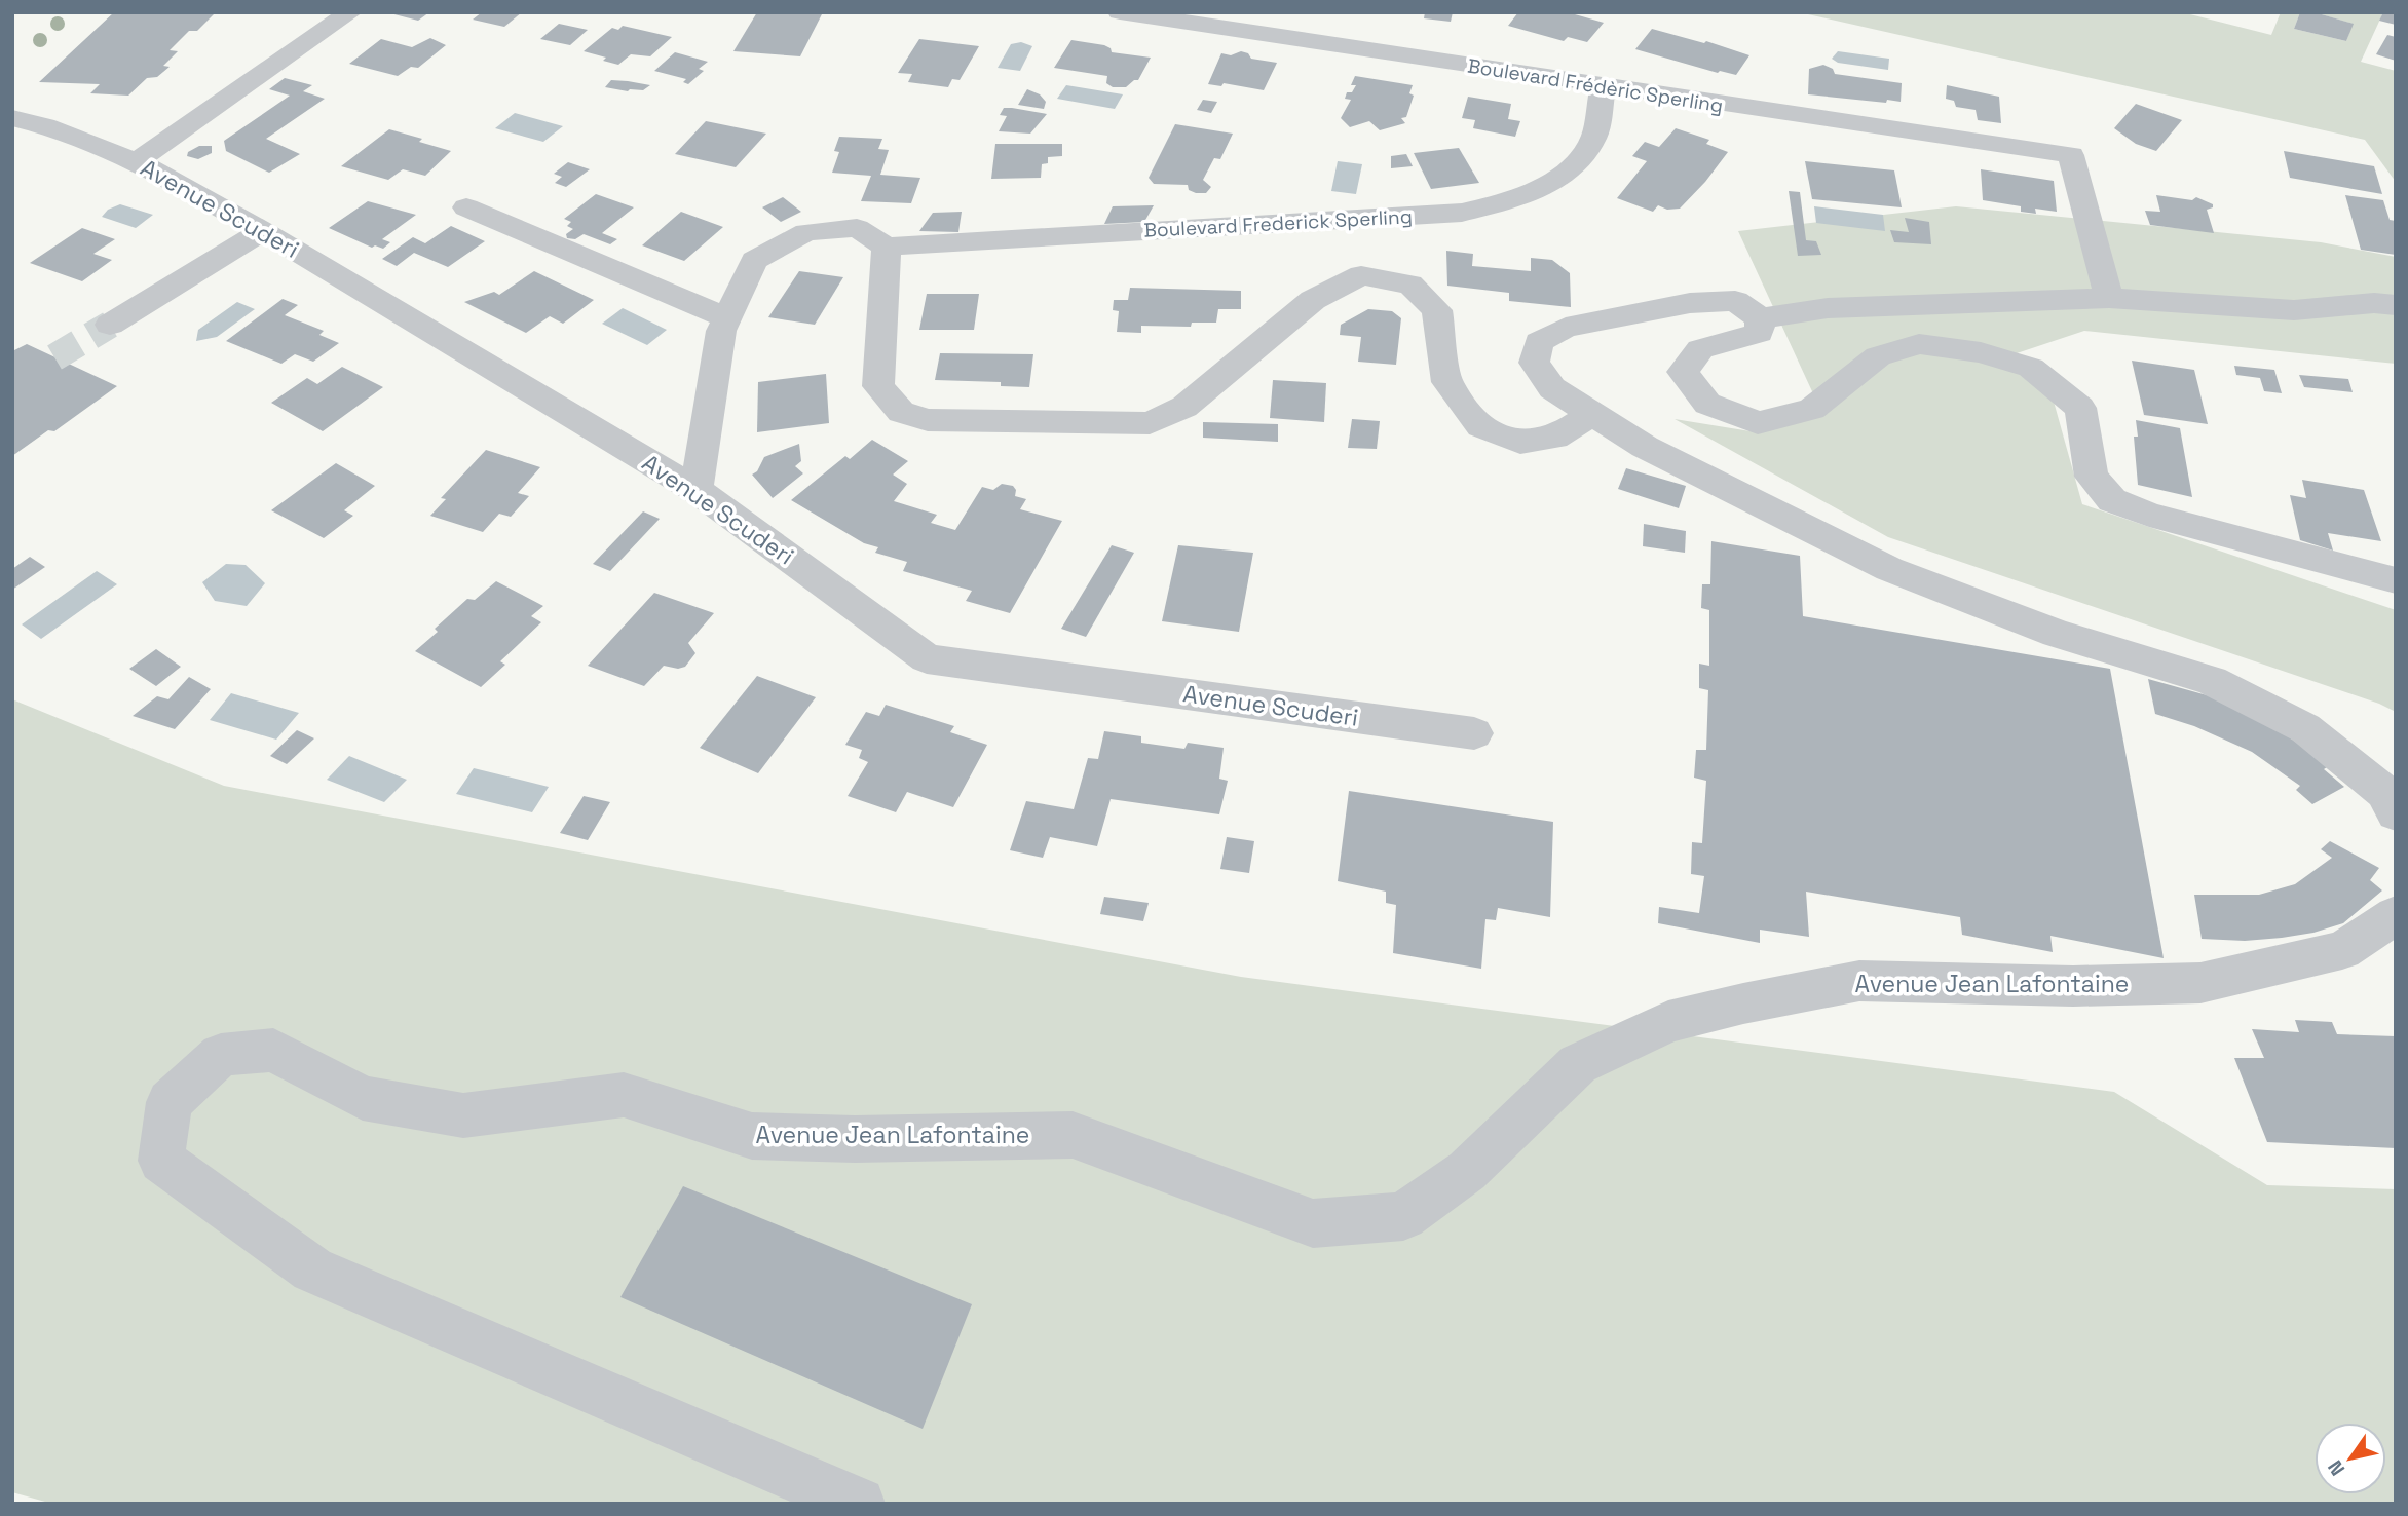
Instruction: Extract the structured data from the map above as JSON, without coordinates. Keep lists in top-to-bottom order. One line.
{"streets":{"street":["Boulevard Frédèric Sperling","Avenue Scuderi","Boulevard Frederick Sperling","Avenue Jean Lafontaine"]},"crossings":[["Boulevard Frédèric Sperling","Boulevard Frederick Sperling"]],"north":"bottom left"}
